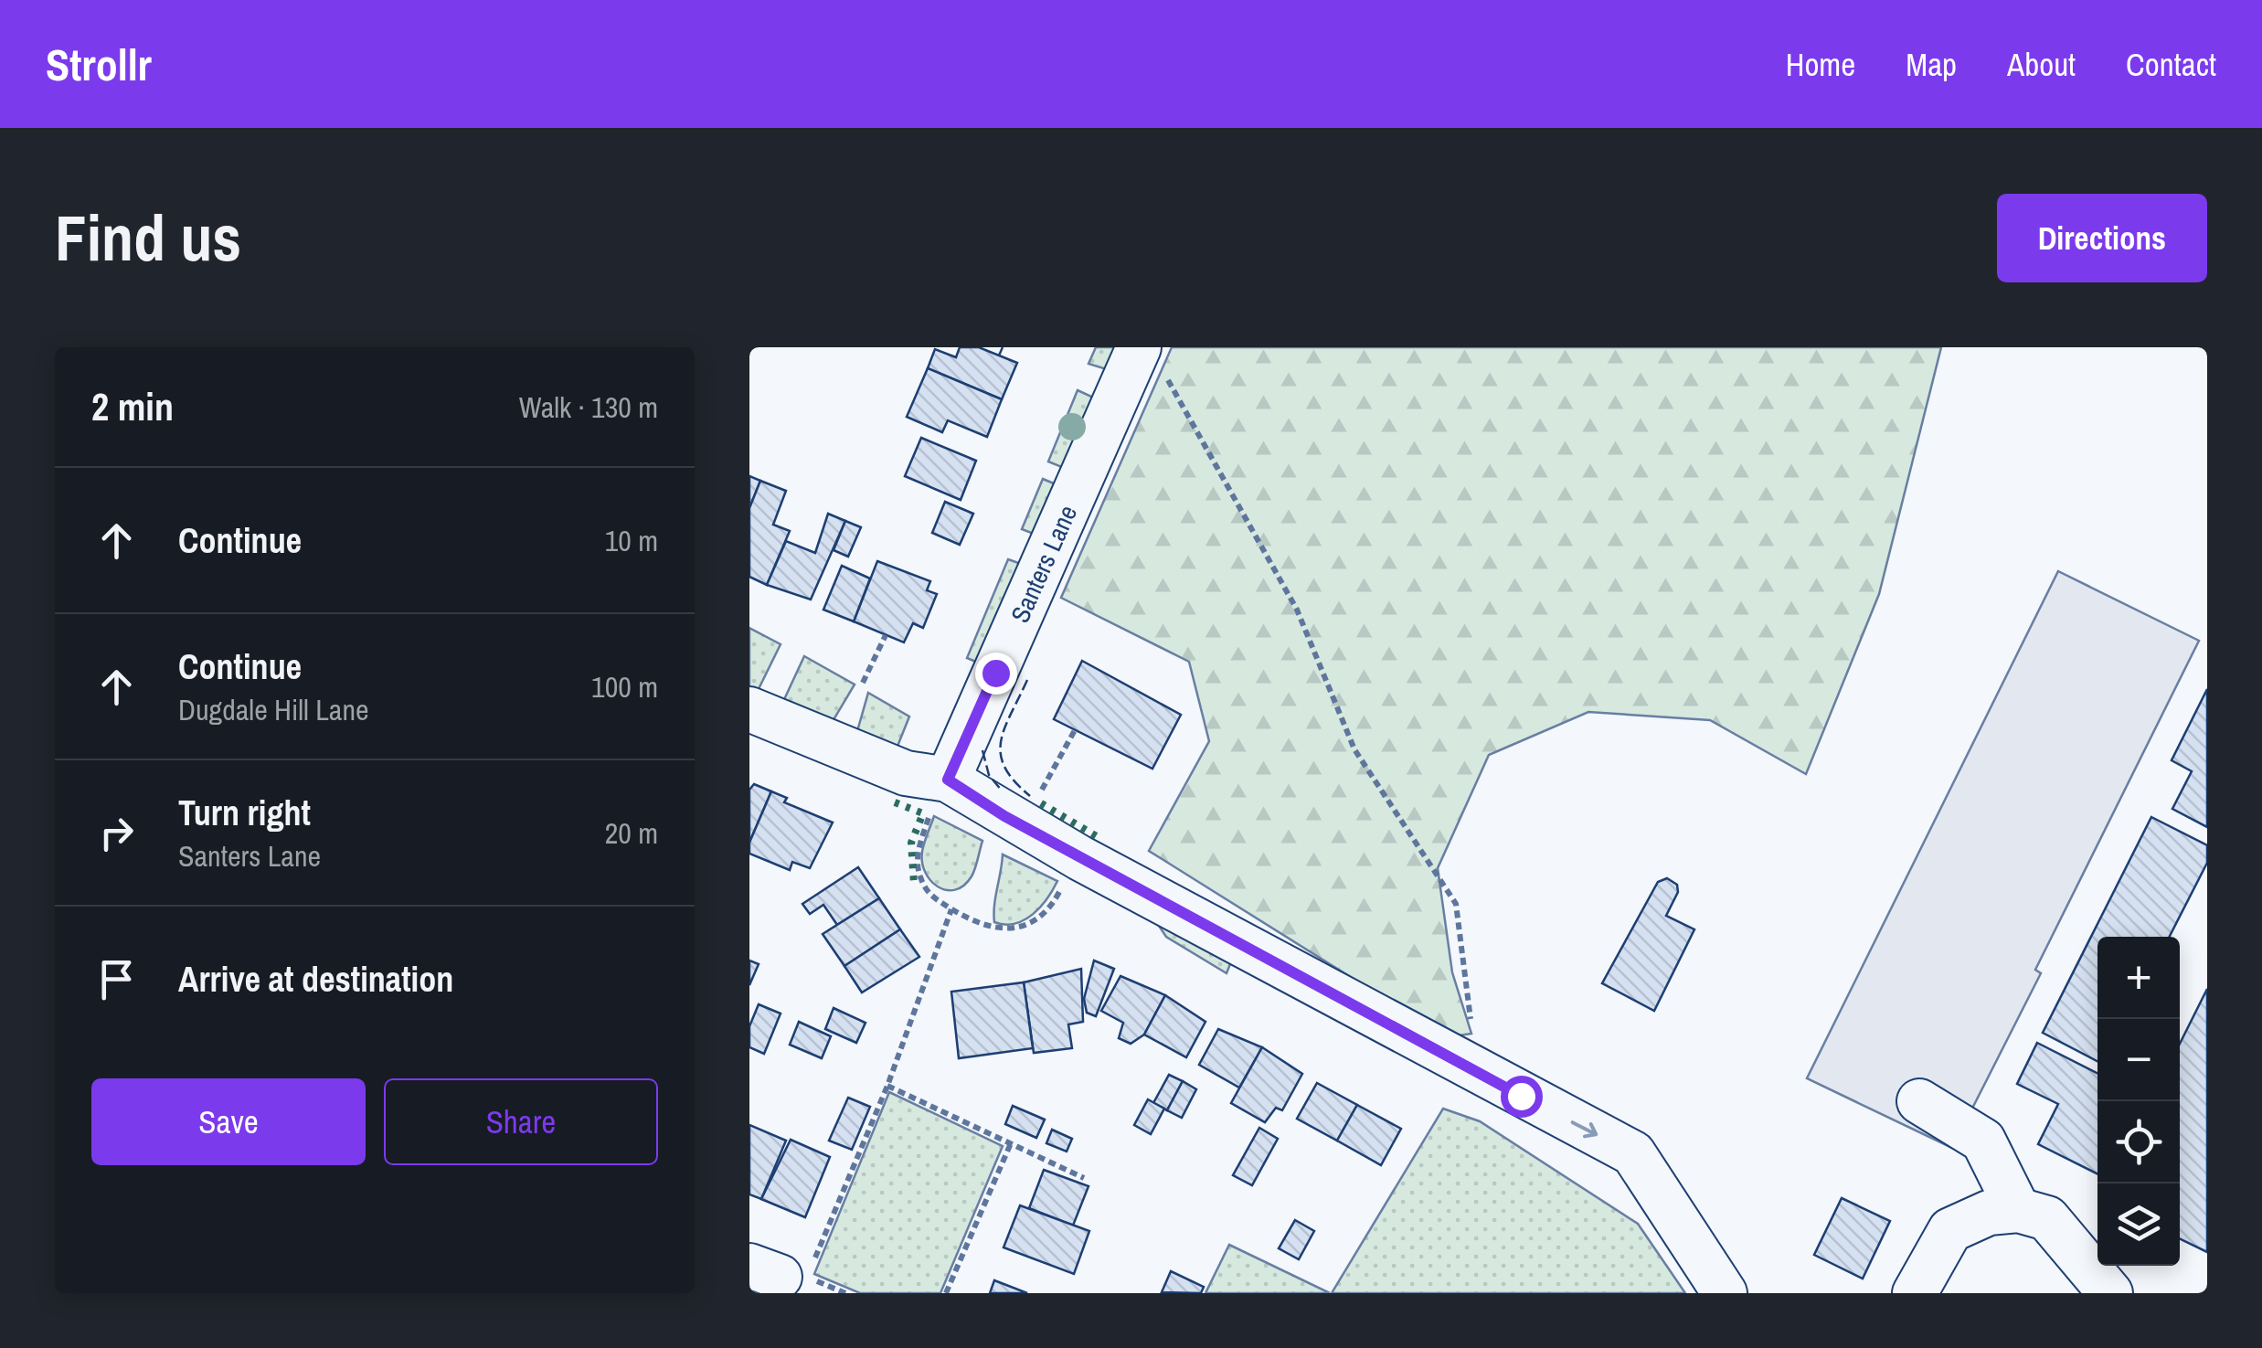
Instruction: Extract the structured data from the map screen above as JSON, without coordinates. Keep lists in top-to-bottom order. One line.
{"streets":{"street":["Santers Lane"]},"page":{"header":"Strollr","nav":["Home","Map","About","Contact"],"buttons":["Directions",["Save","Share"]],"title":"Find us","heading":["2 min","Walk · 130 m"],"list":[["Continue","10 m"],["Continue","Dugdale Hill Lane","100 m"],["Turn right","Santers Lane","20 m"],"Arrive at destination"],"map_buttons":["+","−"]}}
